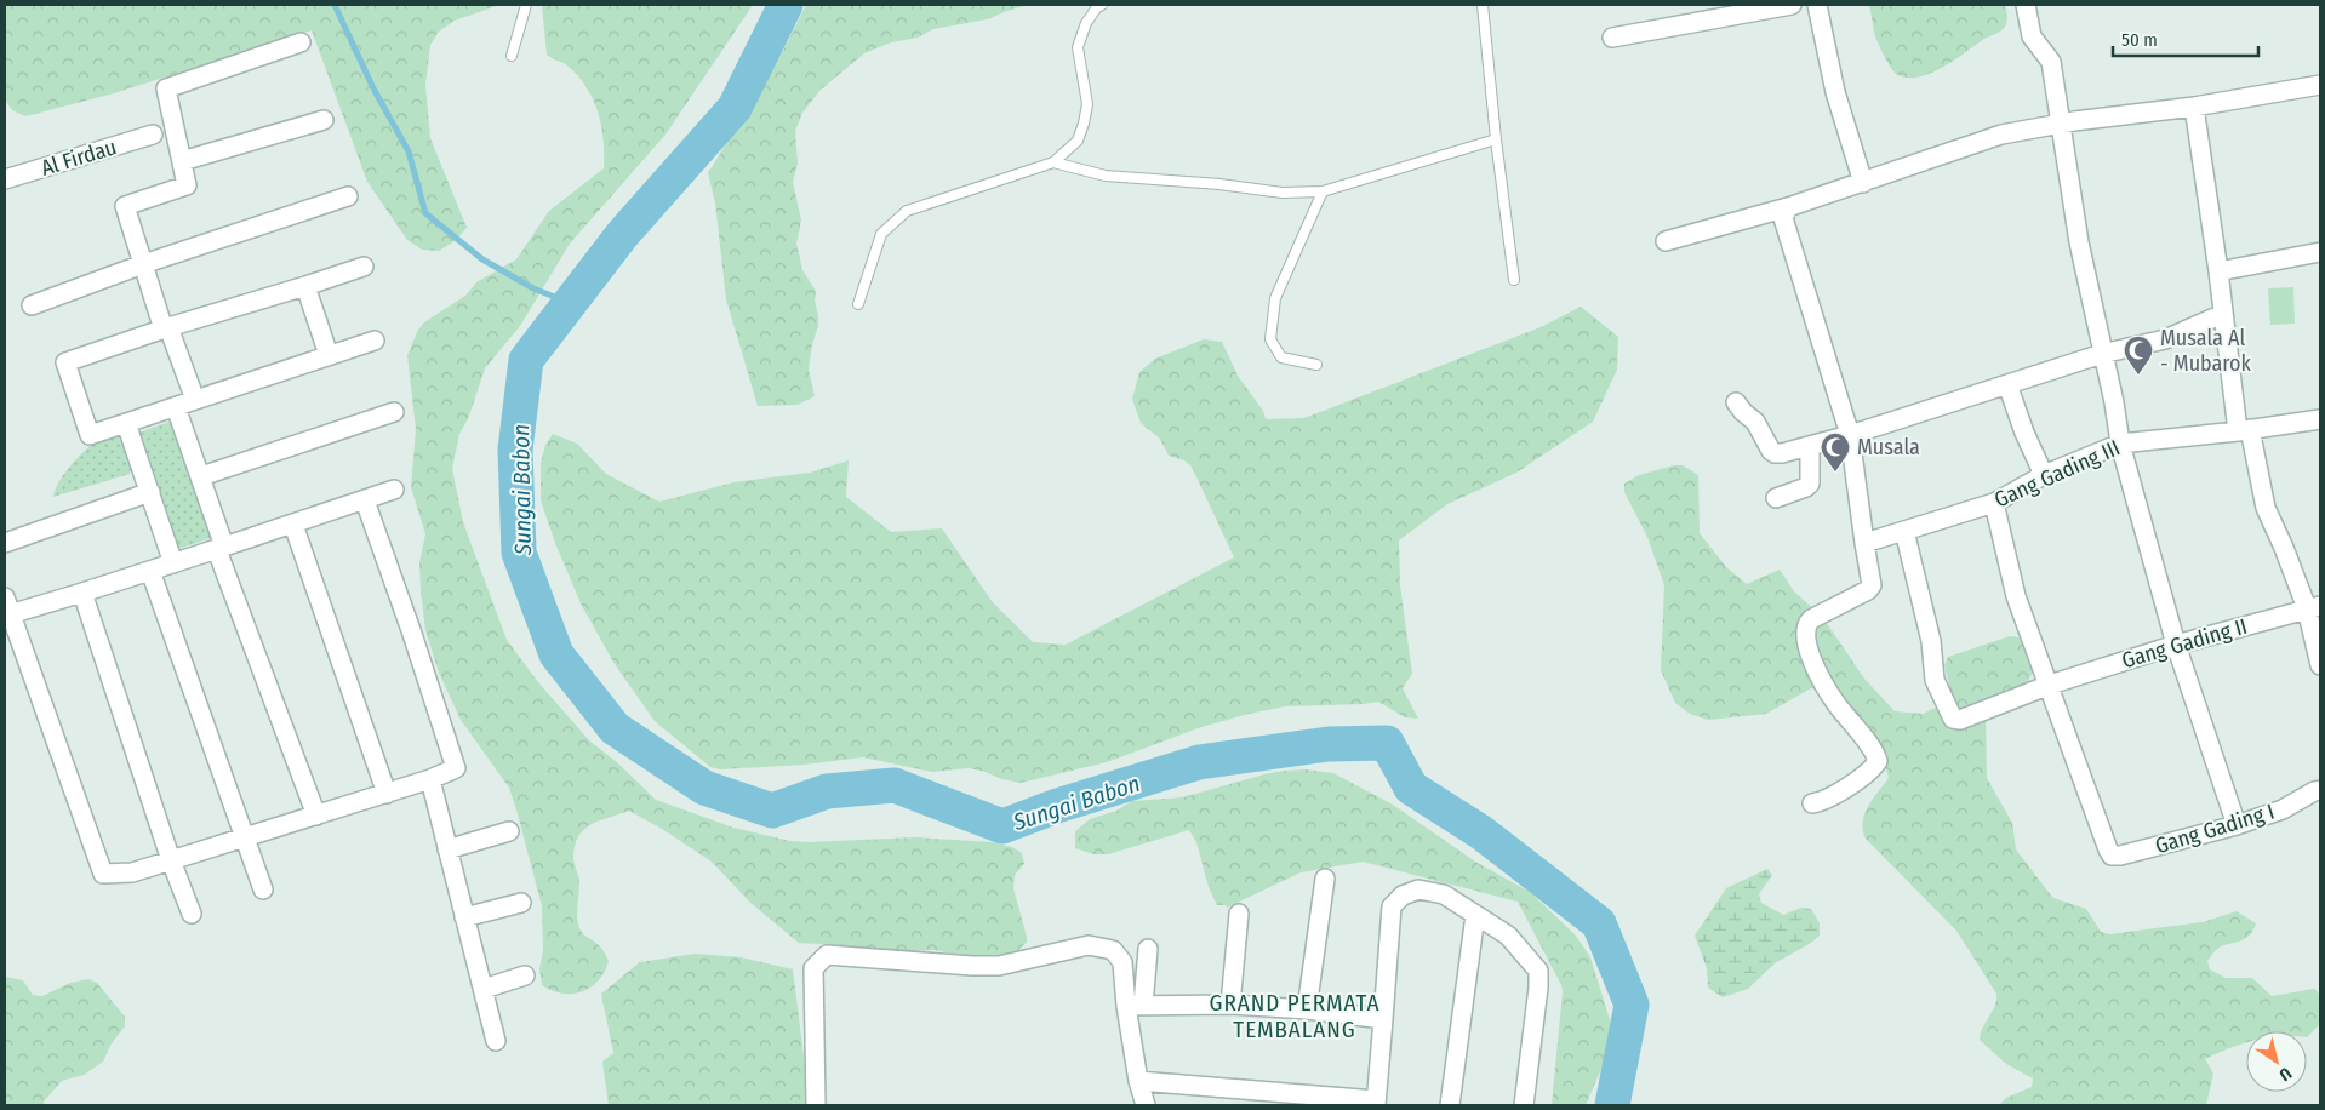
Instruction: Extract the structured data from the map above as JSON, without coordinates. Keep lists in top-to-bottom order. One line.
{"streets":{"street":["Al Firdau","Gang Gading III","Gang Gading II","Gang Gading I"]},"crossings":[["Gang Gading III","Gang Gading II"],["Gang Gading II","Gang Gading I"]],"districts":["GRAND PERMATA TEMBALANG"],"water":["Sungai Babon"],"places":{"mosque":["Musala Al - Mubarok","Musala"]},"scale_bar":"50 m","north":"bottom right"}
